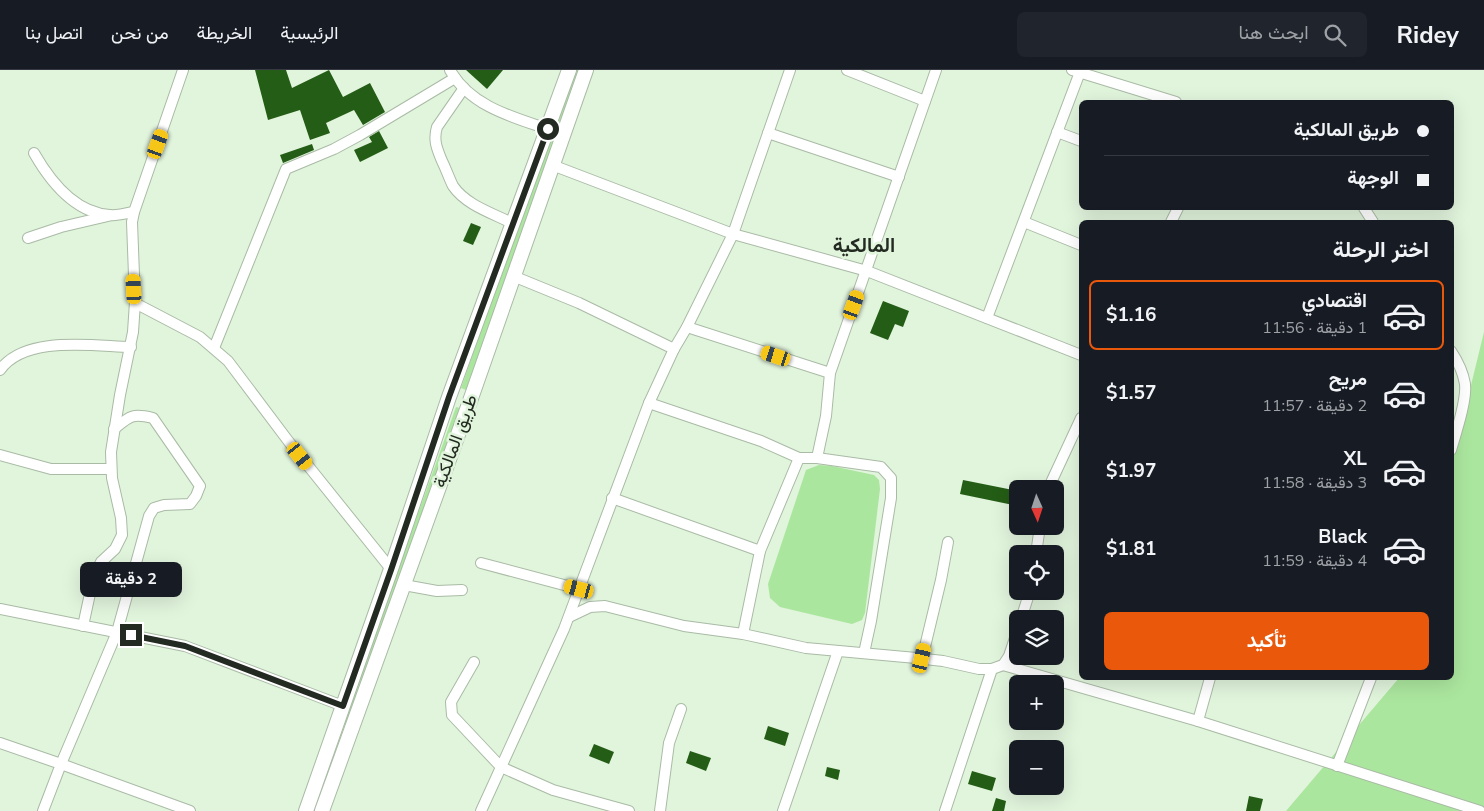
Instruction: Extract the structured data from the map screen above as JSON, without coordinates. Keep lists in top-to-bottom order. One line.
{"streets":{"main road":["طريق المالكية"]},"districts":["المالكية"],"north":"bottom","page":{"header":"Ridey","search":"ابحث هنا","nav":["الرئيسية","الخريطة","من نحن","اتصل بنا"],"banner":["طريق المالكية","الوجهة"],"heading":"اختر الرحلة","list":[{"name":"اقتصادي","note":"1 دقيقة · 11:56","value":"$1.16"},{"name":"مريح","note":"2 دقيقة · 11:57","value":"$1.57"},{"name":"XL","note":"3 دقيقة · 11:58","value":"$1.97"},{"name":"Black","note":"4 دقيقة · 11:59","value":"$1.81"}],"map_buttons":["+","−"],"bubble":"2 دقيقة","buttons":"تأكيد"}}
